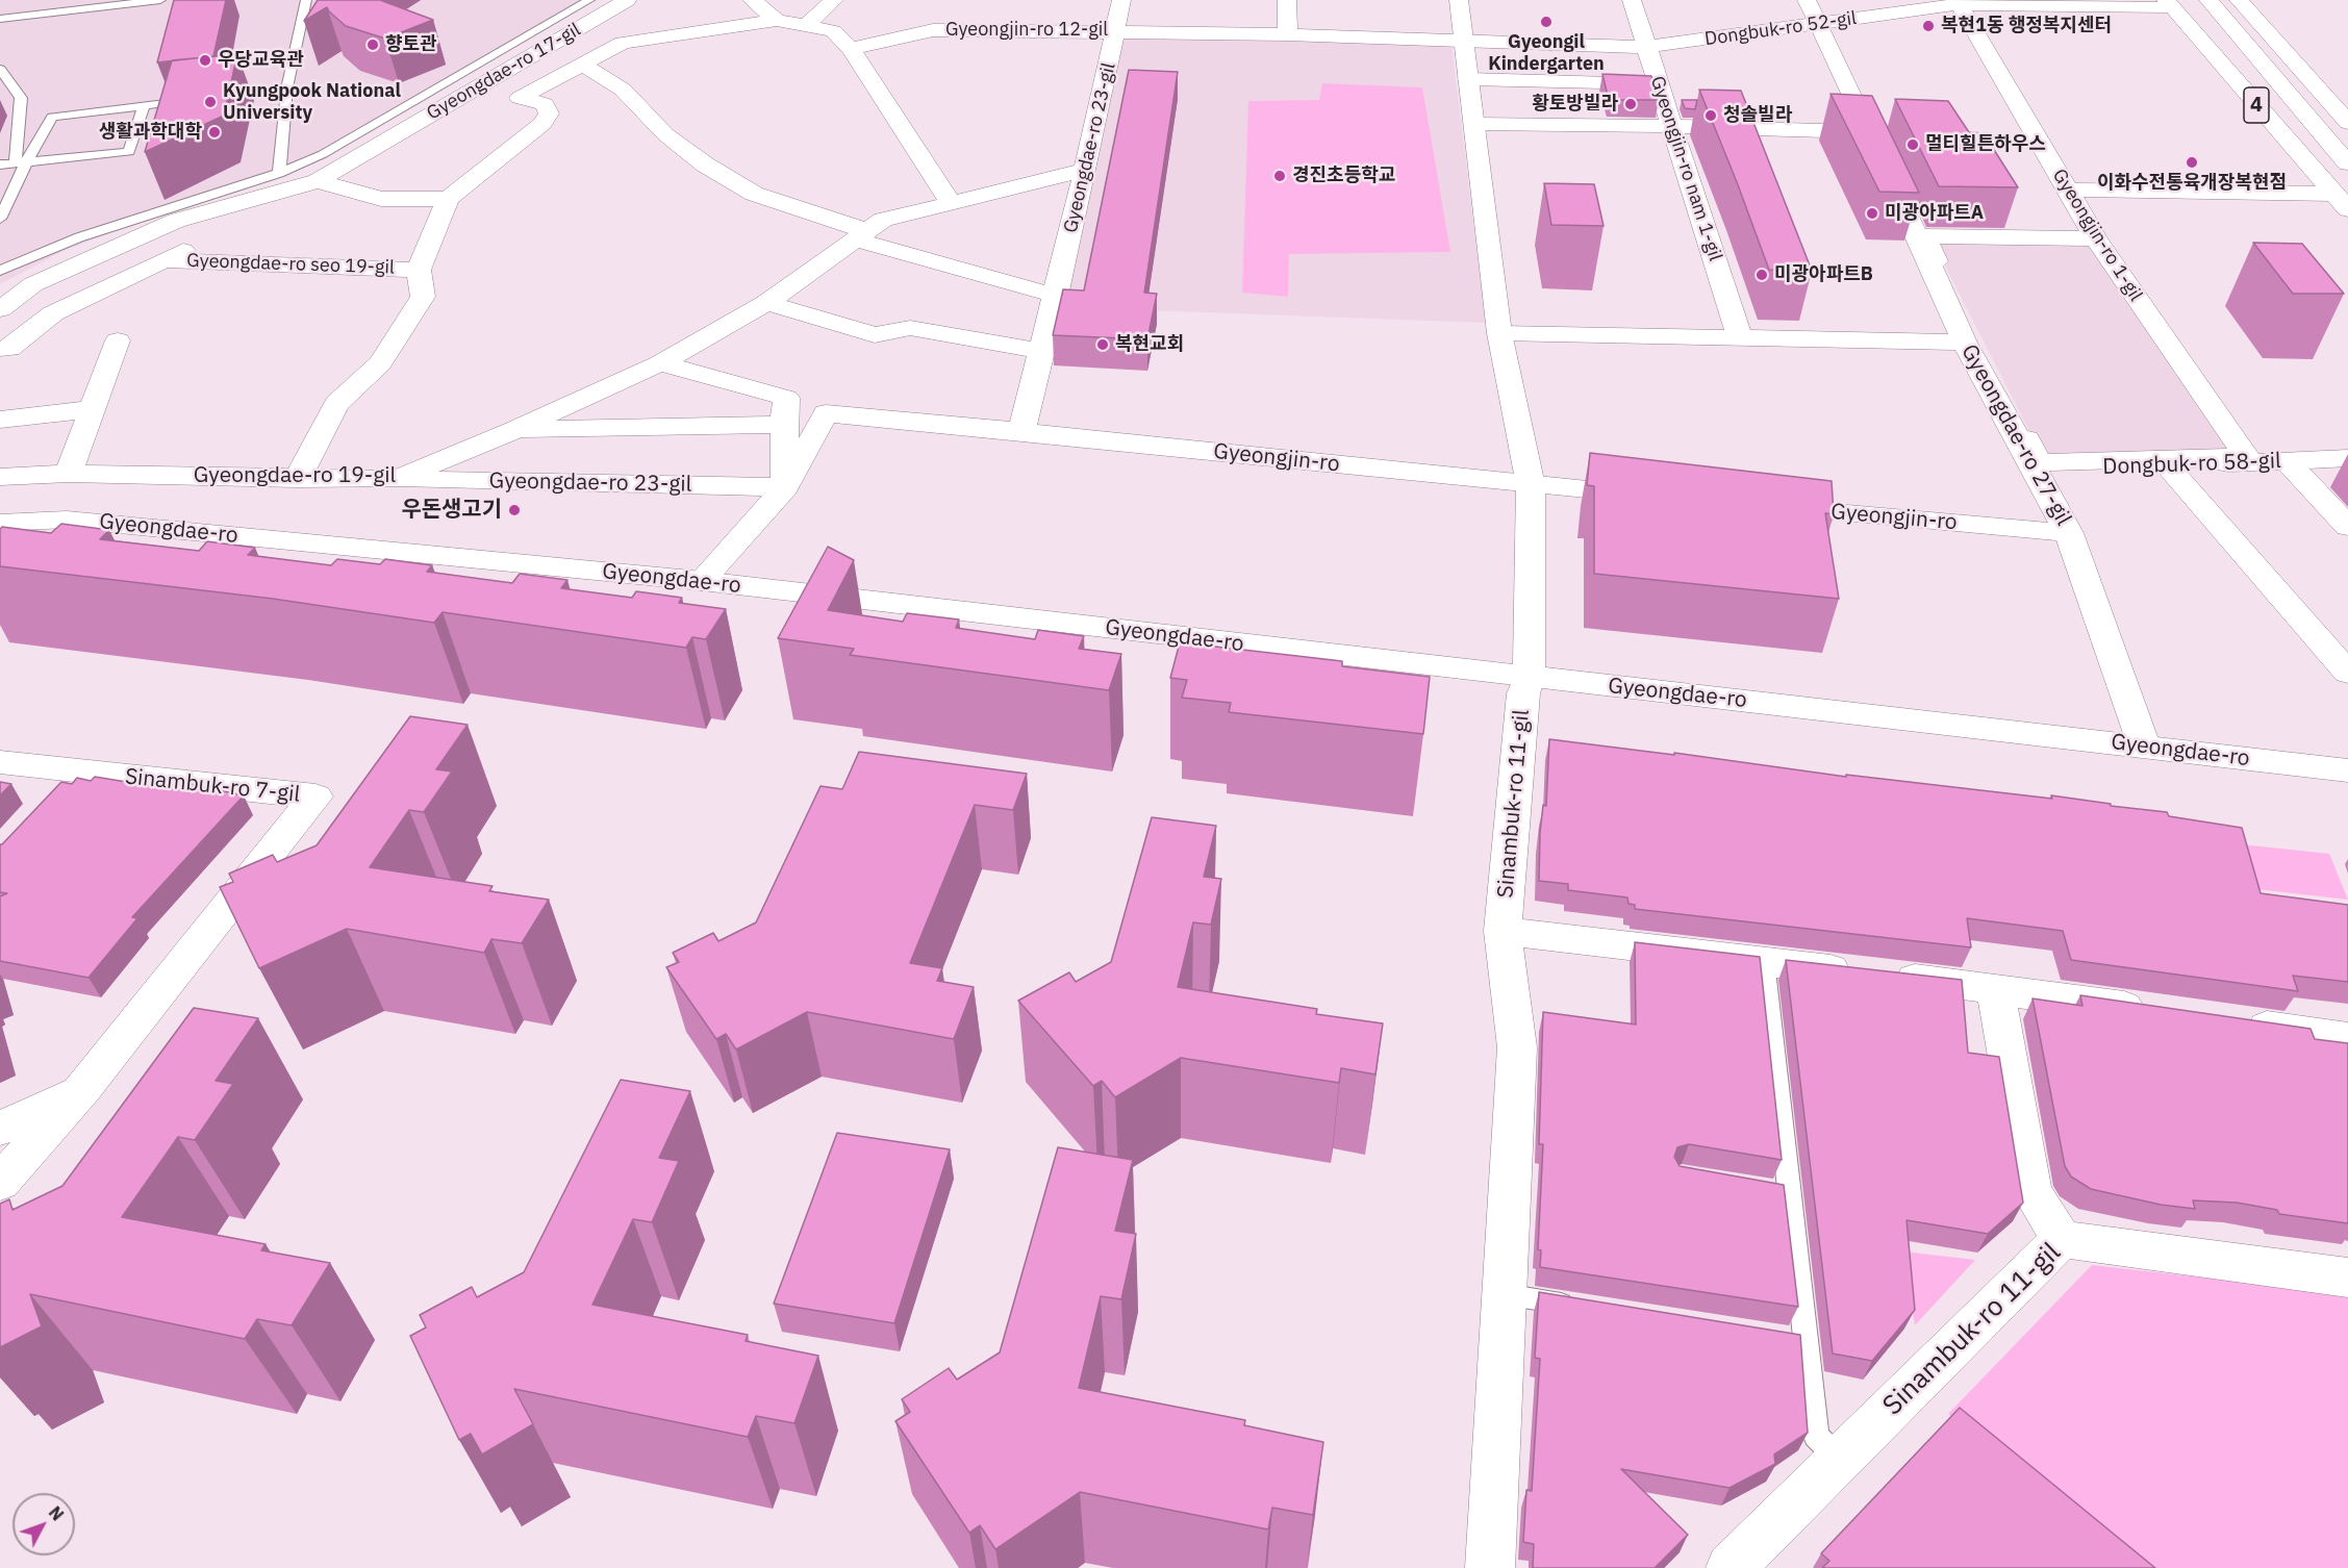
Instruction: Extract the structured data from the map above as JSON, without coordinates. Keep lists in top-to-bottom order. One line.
{"streets":{"street":["Dongbuk-ro 52-gil","Gyeongjin-ro 12-gil","Gyeongdae-ro 17-gil","4","Gyeongdae-ro 23-gil","Gyeongjin-ro nam 1-gil","Gyeongjin-ro 1-gil","Gyeongdae-ro seo 19-gil","Gyeongdae-ro 27-gil","Gyeongjin-ro","Dongbuk-ro 58-gil","Gyeongdae-ro 19-gil","Gyeongdae-ro","Sinambuk-ro 7-gil","Sinambuk-ro 11-gil"]},"crossings":[["Dongbuk-ro 52-gil","Gyeongjin-ro 12-gil"],["Dongbuk-ro 52-gil","4"],["Dongbuk-ro 52-gil","Gyeongjin-ro nam 1-gil"],["Dongbuk-ro 52-gil","Gyeongjin-ro 1-gil"],["Dongbuk-ro 52-gil","Gyeongdae-ro 27-gil"],["Gyeongjin-ro 12-gil","Gyeongdae-ro 23-gil"],["Gyeongdae-ro 23-gil","Gyeongjin-ro"],["Gyeongdae-ro 23-gil","Gyeongdae-ro 19-gil"],["Gyeongjin-ro 1-gil","Dongbuk-ro 58-gil"],["Gyeongdae-ro seo 19-gil","Gyeongdae-ro 19-gil"],["Gyeongdae-ro 27-gil","Gyeongjin-ro"],["Gyeongdae-ro 27-gil","Dongbuk-ro 58-gil"],["Gyeongdae-ro 27-gil","Gyeongdae-ro"],["Gyeongdae-ro","Sinambuk-ro 11-gil"]],"places":["Gyeongil Kindergarten","복현1동 행정복지센터","향토관","우당교육관","Kyungpook National University","황토방빌라","청솔빌라","생활과학대학","멀티힐튼하우스","이화수전통육개장복현점","경진초등학교","미광아파트A","미광아파트B","복현교회","우돈생고기"],"north":"top right"}
